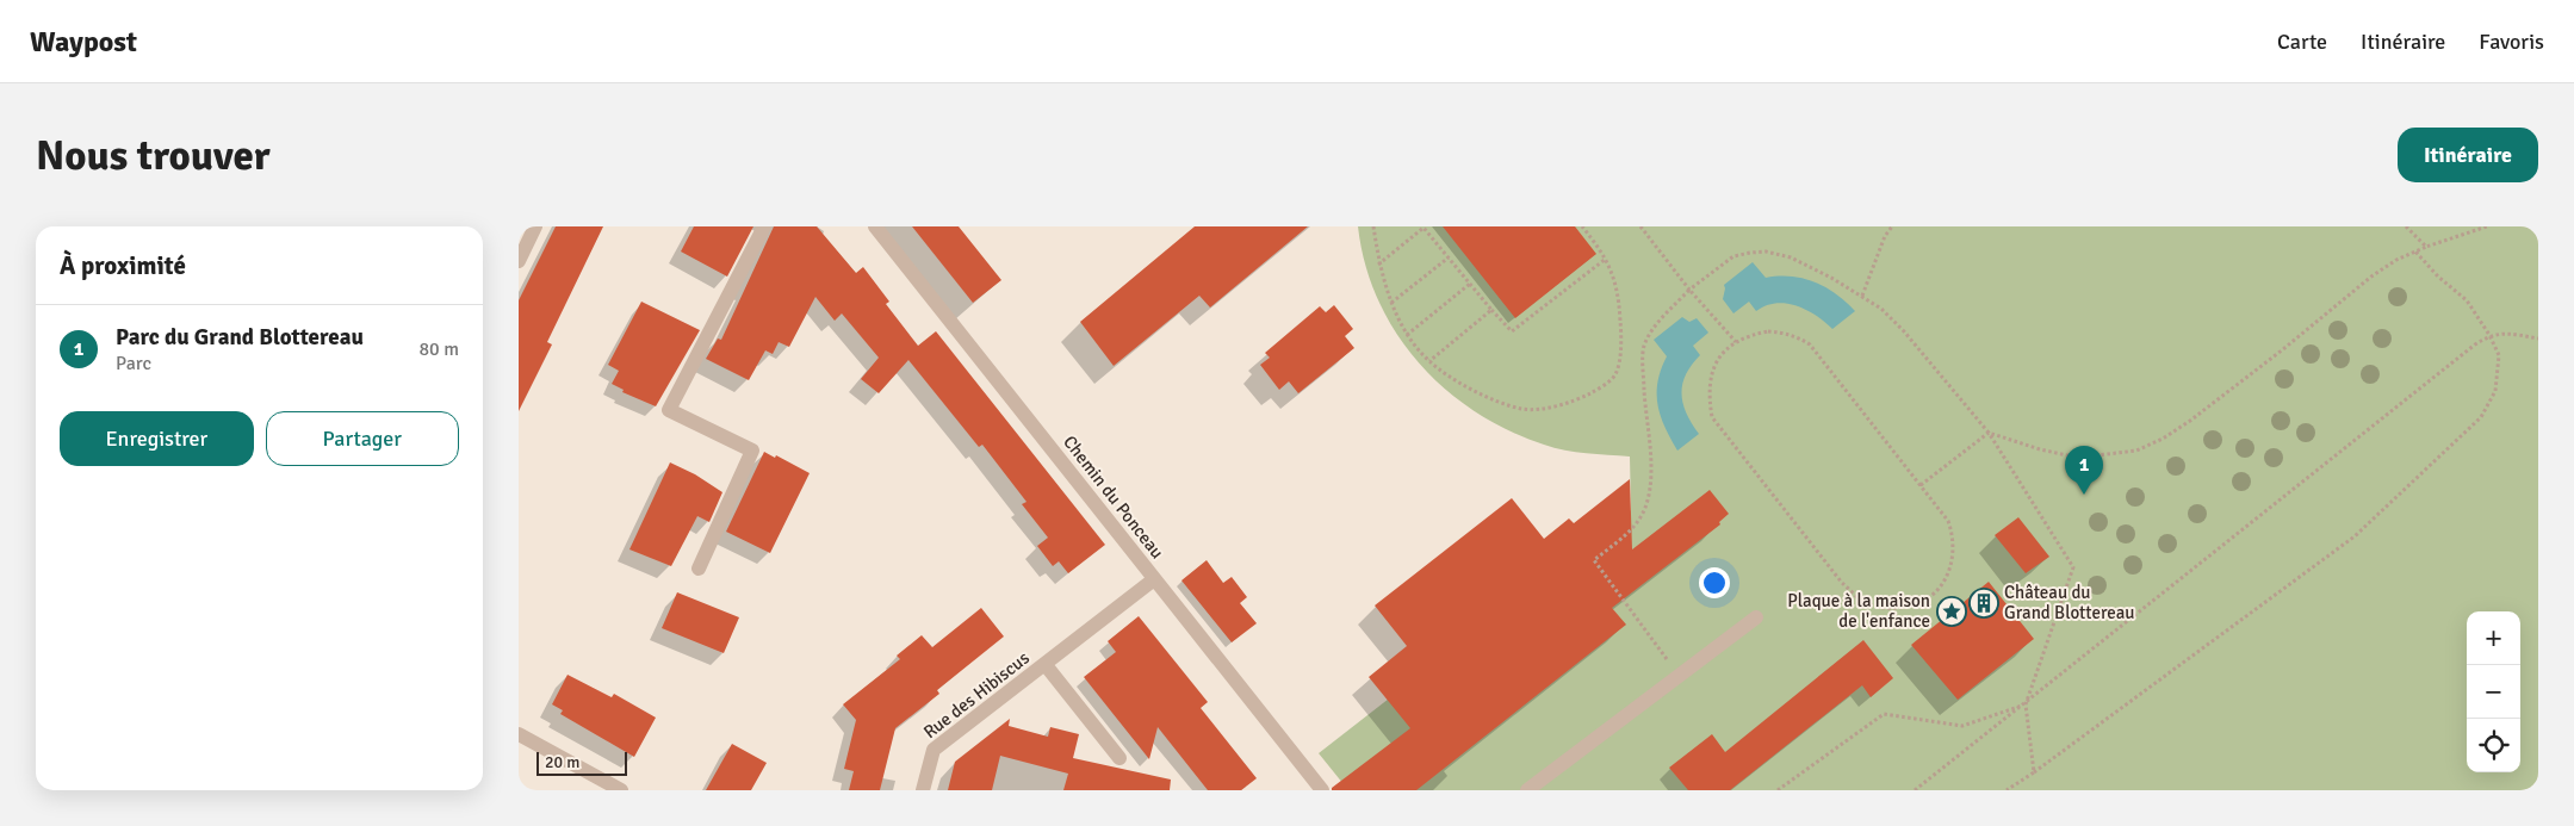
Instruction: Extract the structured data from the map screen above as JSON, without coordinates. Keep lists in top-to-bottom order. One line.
{"streets":{"street":["Chemin du Ponceau","Rue des Hibiscus"]},"crossings":[["Chemin du Ponceau","Rue des Hibiscus"]],"places":{"building":["Château du Grand Blottereau"],"place":["Plaque à la maison de l'enfance"]},"scale_bar":"20 m","page":{"header":"Waypost","nav":["Carte","Itinéraire","Favoris"],"buttons":["Itinéraire",["Enregistrer","Partager"]],"title":"Nous trouver","heading":"À proximité","list":[{"mark":"1","name":"Parc du Grand Blottereau","note":"Parc","value":"80 m"}],"pins":"1","map_buttons":["+","−"],"scale":"20 m"}}
